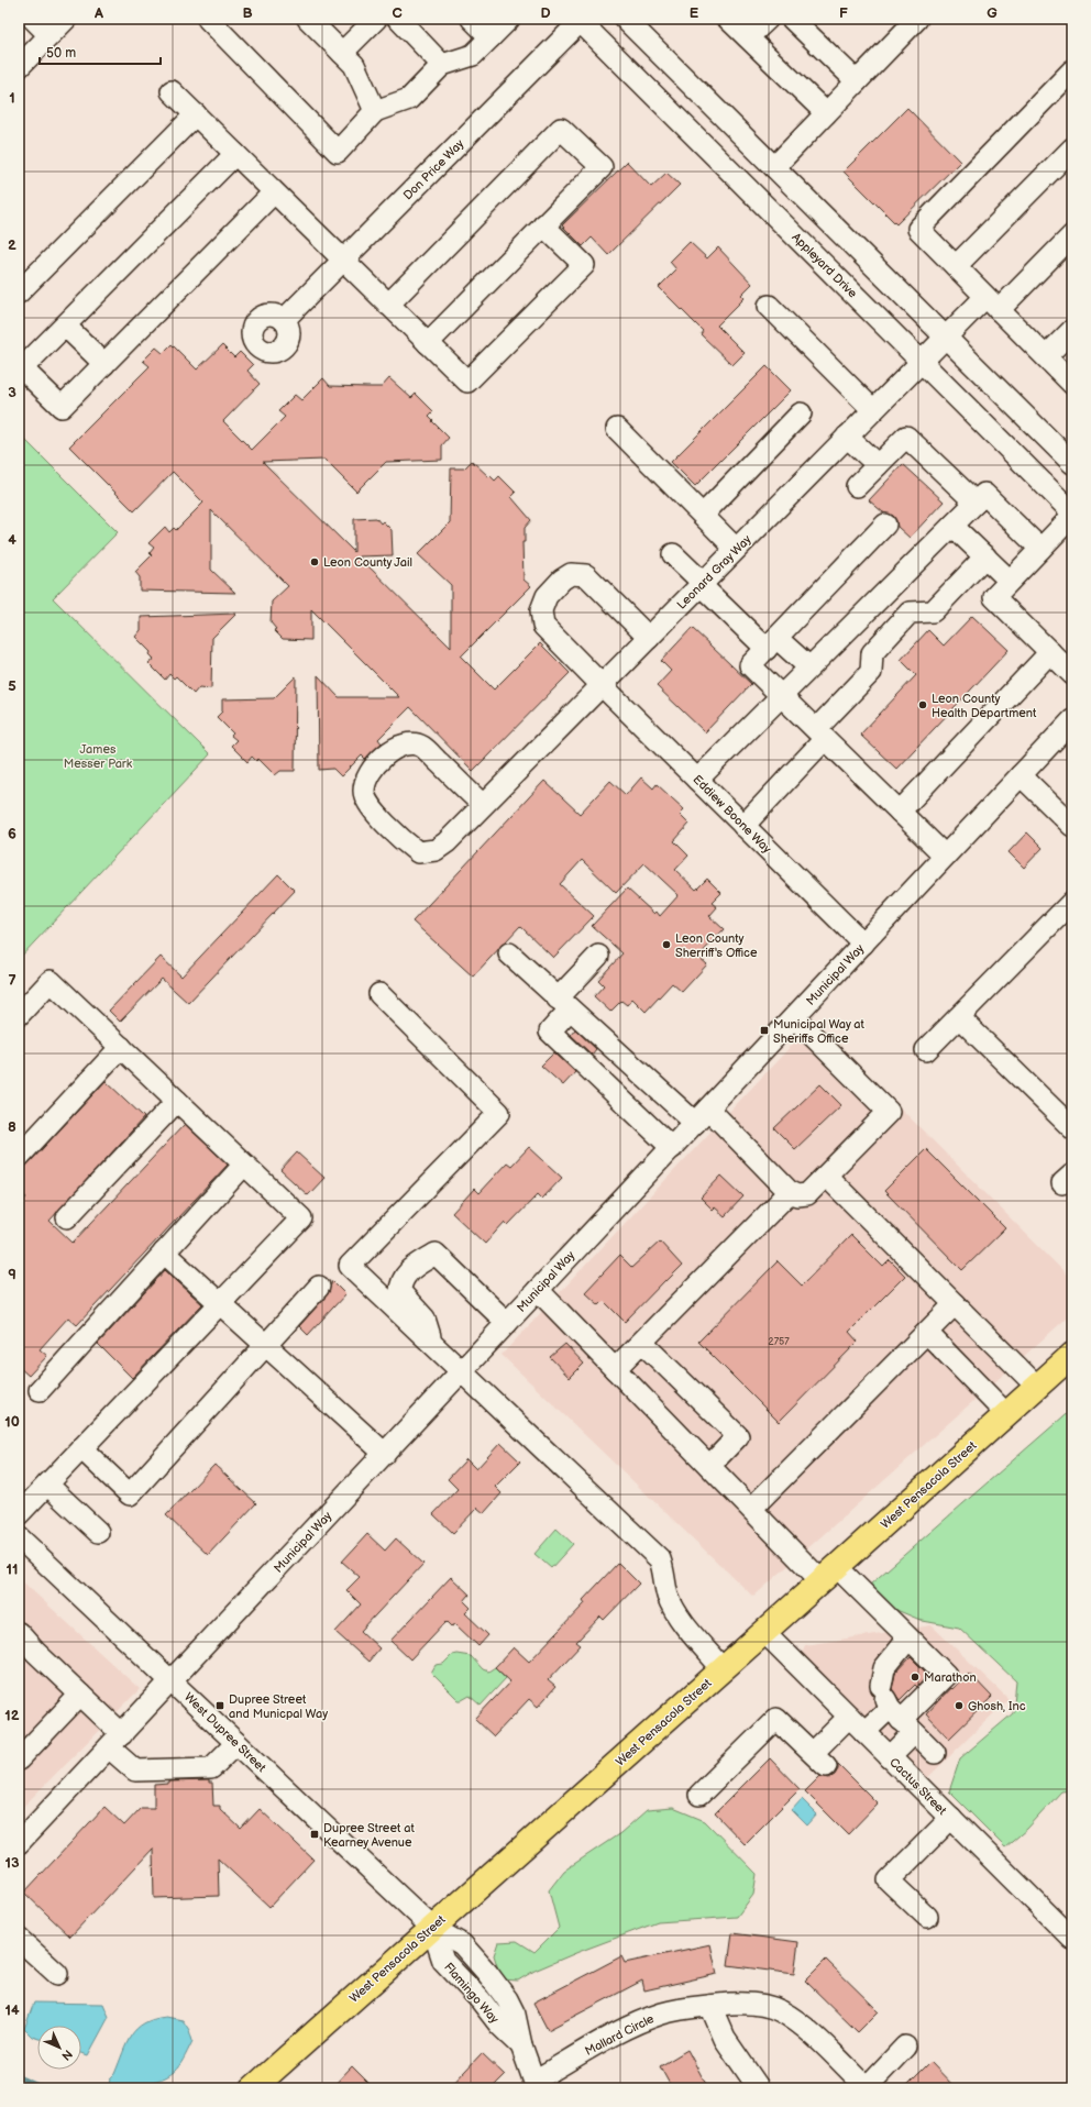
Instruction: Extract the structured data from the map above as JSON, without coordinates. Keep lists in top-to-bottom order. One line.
{"streets":{"main road":["West Pensacola Street"],"street":["Don Price Way","Appleyard Drive","Leonard Gray Way","Eddiew Boone Way","Municipal Way","West Dupree Street","Cactus Street","Flamingo Way","Mallard Circle"]},"crossings":[["Don Price Way","Appleyard Drive"],["Appleyard Drive","Leonard Gray Way"],["Leonard Gray Way","Eddiew Boone Way"],["Eddiew Boone Way","Municipal Way"],["Municipal Way","West Dupree Street"],["West Pensacola Street","West Dupree Street"],["West Pensacola Street","Cactus Street"],["West Pensacola Street","Flamingo Way"],["West Dupree Street","Flamingo Way"],["Flamingo Way","Mallard Circle"]],"parks":["James Messer Park"],"places":{"other":["Leon County Jail","Leon County Health Department","Leon County Sherriff's Office","Marathon","Ghosh, Inc"],"transit":["Municipal Way at Sheriffs Office","Dupree Street and Municpal Way","Dupree Street at Kearney Avenue"]},"house_numbers":["2757"],"scale_bar":"50 m","north":"bottom right","grid":{"columns":["A","B","C","D","E","F","G"],"rows":["1","2","3","4","5","6","7","8","9","10","11","12","13","14"]}}
